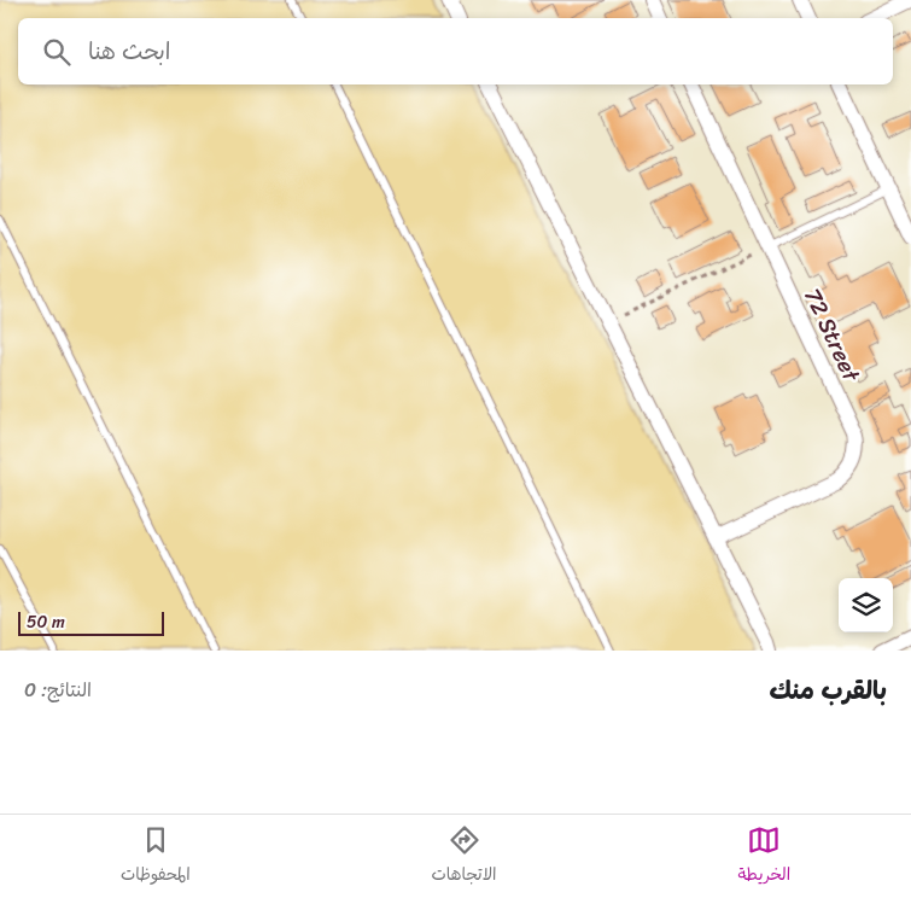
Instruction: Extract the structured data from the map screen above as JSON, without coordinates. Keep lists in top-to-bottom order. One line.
{"streets":{"street":["72 Street"]},"scale_bar":"50 m","page":{"search":"ابحث هنا","scale":"50 m","heading":["بالقرب منك","النتائج: 0"],"nav":["الخريطة","الاتجاهات","المحفوظات"]}}
